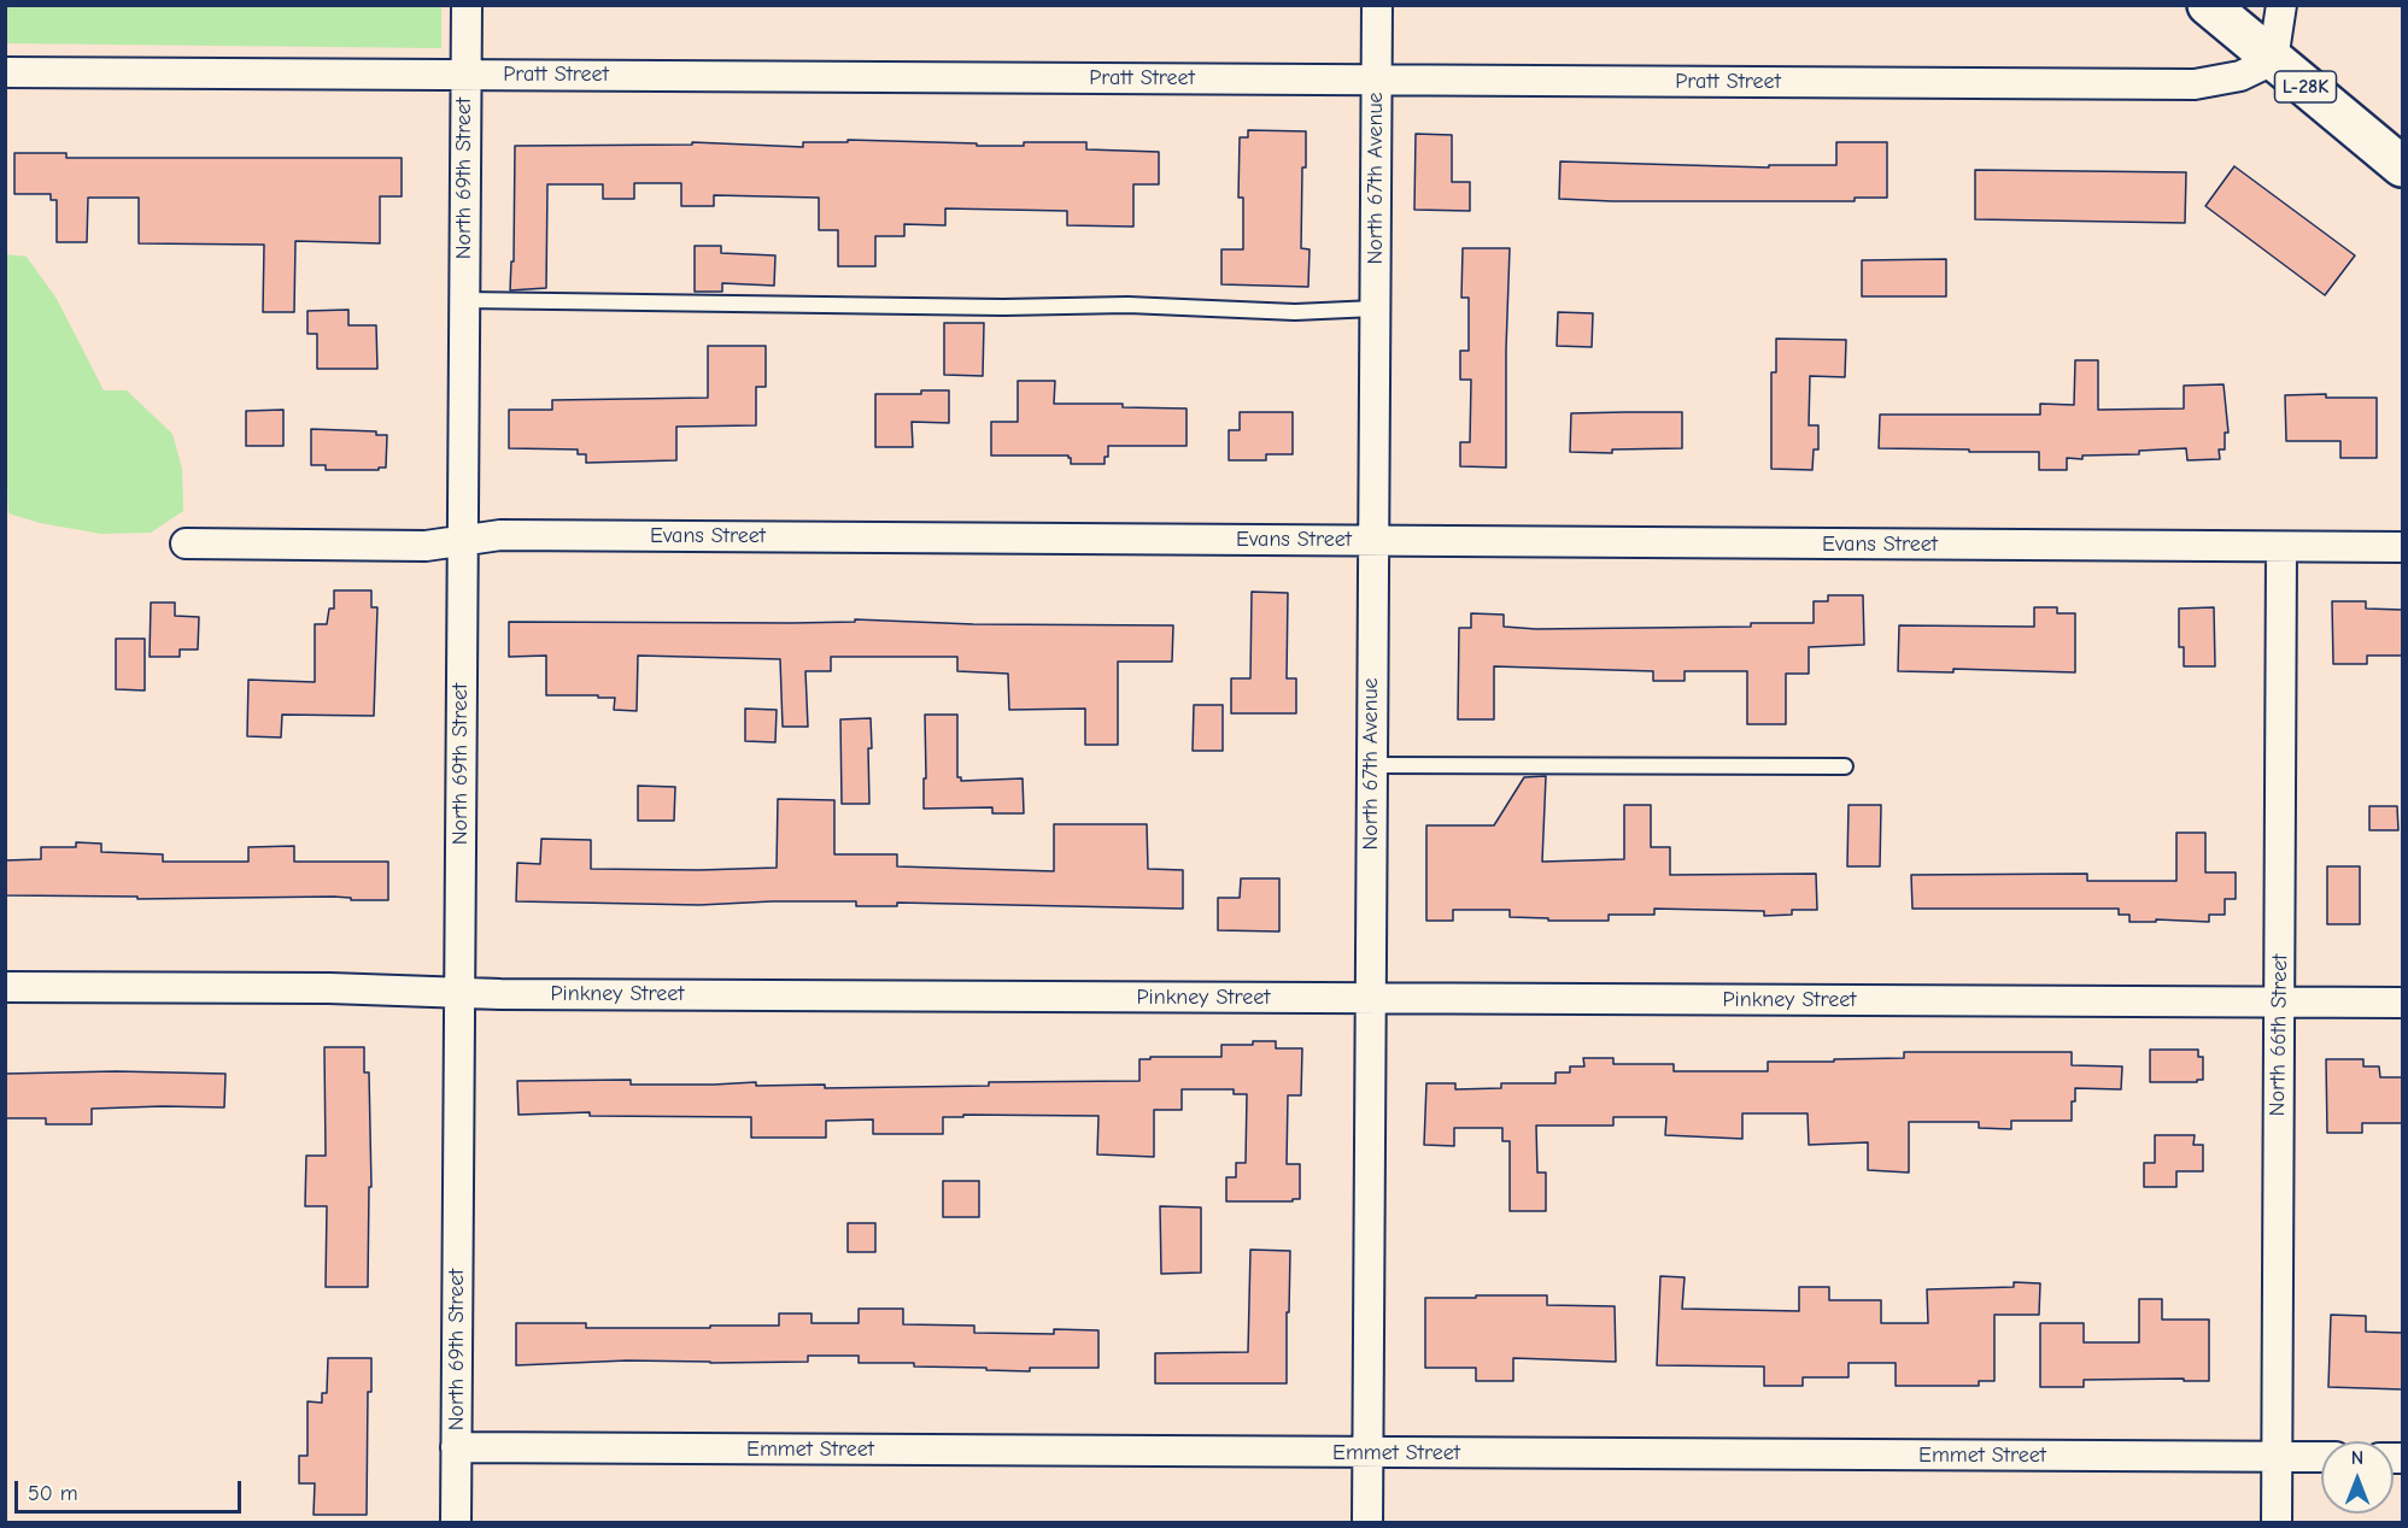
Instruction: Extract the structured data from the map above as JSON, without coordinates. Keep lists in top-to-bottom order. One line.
{"streets":{"main road":["L-28K"],"street":["Pratt Street","North 69th Street","North 67th Avenue","Evans Street","Pinkney Street","North 66th Street","Emmet Street"]},"crossings":[["Pratt Street","L-28K"],["Pratt Street","North 69th Street"],["Pratt Street","North 67th Avenue"],["North 69th Street","Evans Street"],["North 69th Street","Pinkney Street"],["North 69th Street","Emmet Street"],["North 67th Avenue","Evans Street"],["North 67th Avenue","Pinkney Street"],["North 67th Avenue","Emmet Street"],["Evans Street","North 66th Street"],["Pinkney Street","North 66th Street"],["North 66th Street","Emmet Street"]],"scale_bar":"50 m","north":"top"}
